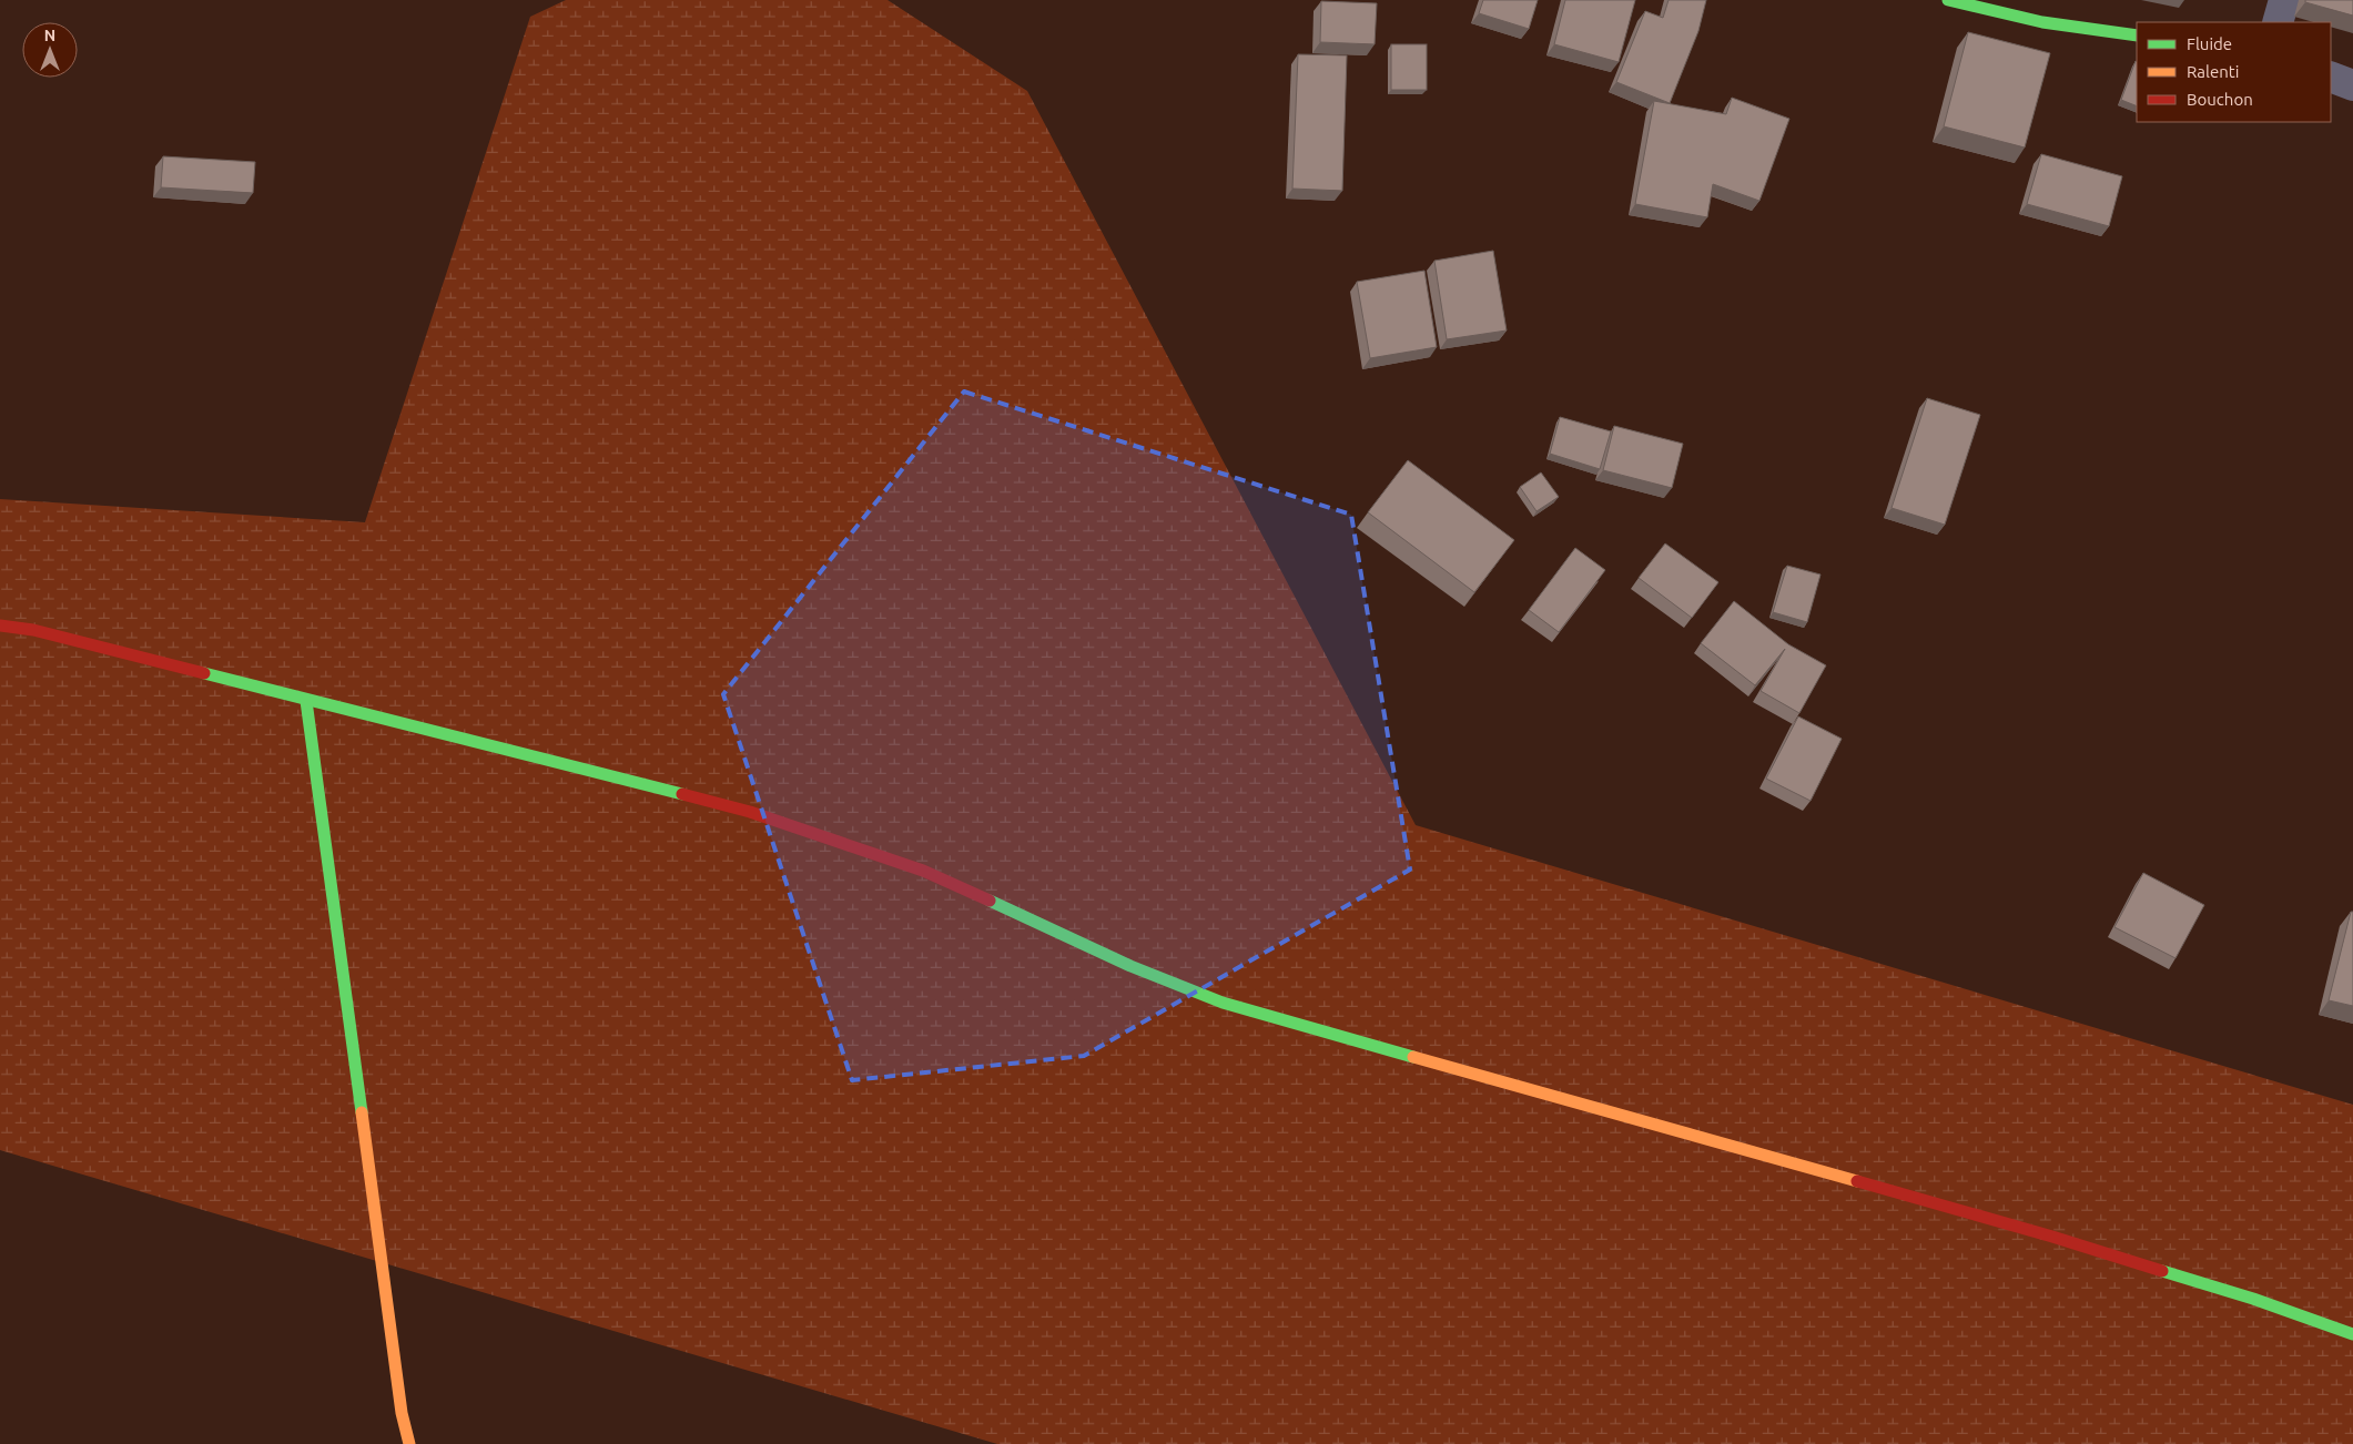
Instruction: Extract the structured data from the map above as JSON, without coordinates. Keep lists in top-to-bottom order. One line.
{"legend":["Fluide","Ralenti","Bouchon"],"north":"top"}
